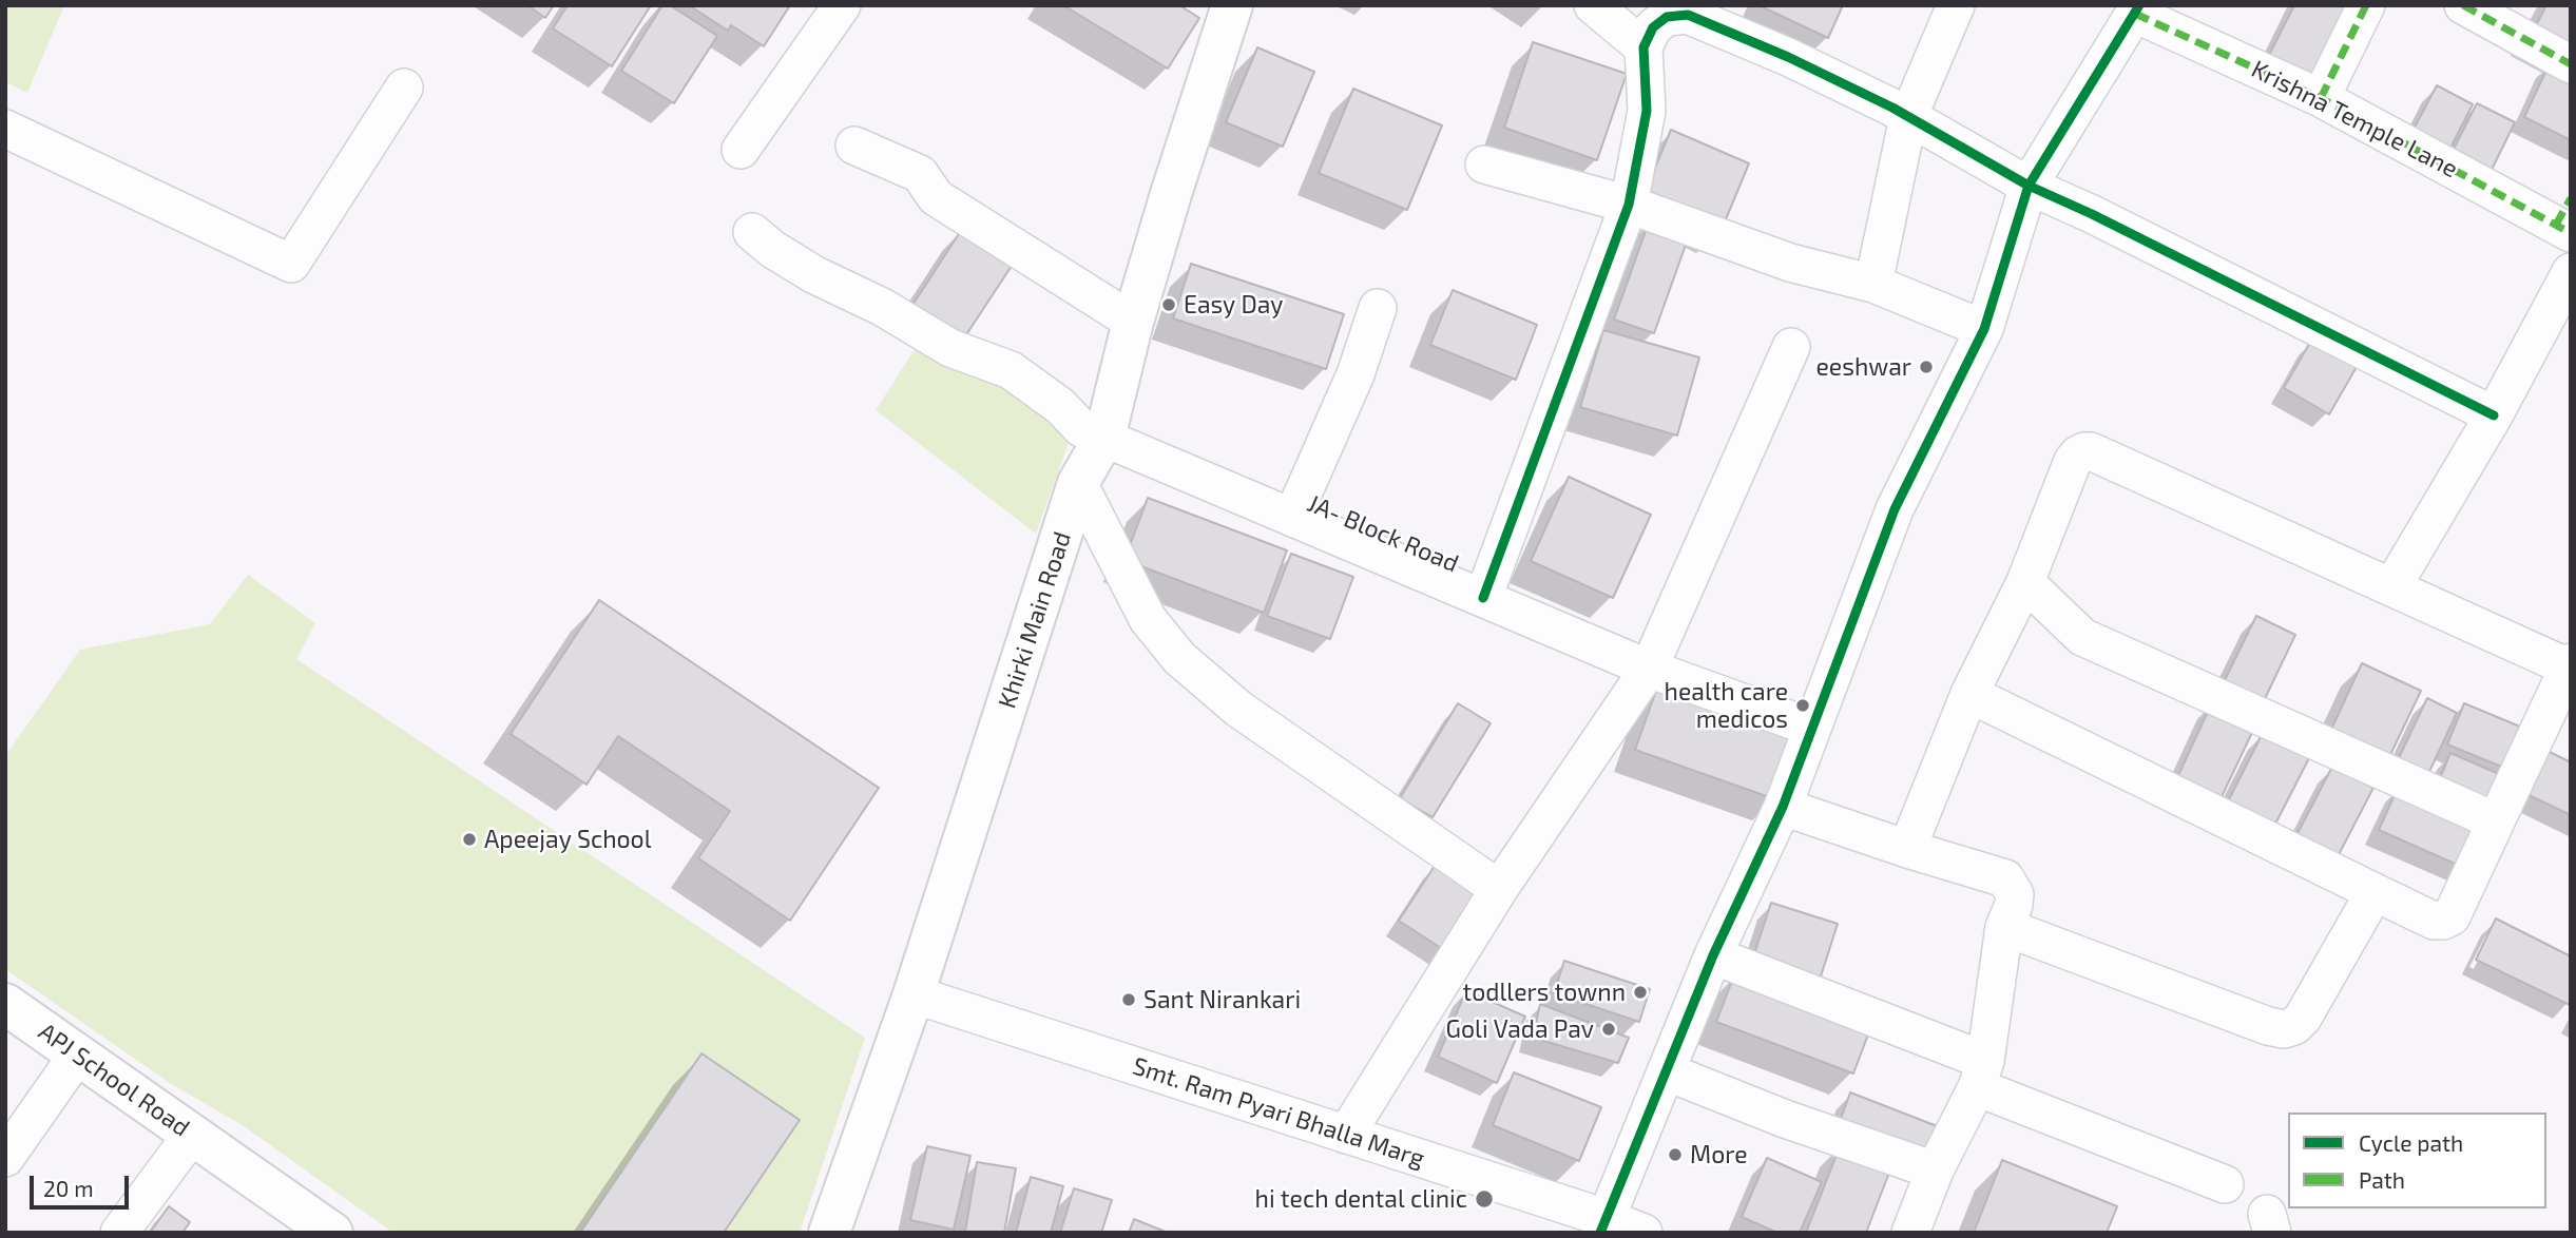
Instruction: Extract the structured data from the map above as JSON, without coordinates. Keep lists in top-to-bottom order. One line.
{"streets":{"street":["Krishna Temple Lane","JA- Block Road","Khirki Main Road","APJ School Road","Smt. Ram Pyari Bhalla Marg"]},"crossings":[["JA- Block Road","Khirki Main Road"],["Khirki Main Road","Smt. Ram Pyari Bhalla Marg"]],"places":["Easy Day","eeshwar","health care medicos","Apeejay School","todllers townn","Sant Nirankari","Goli Vada Pav","More","hi tech dental clinic"],"legend":["Cycle path","Path"],"scale_bar":"20 m"}
